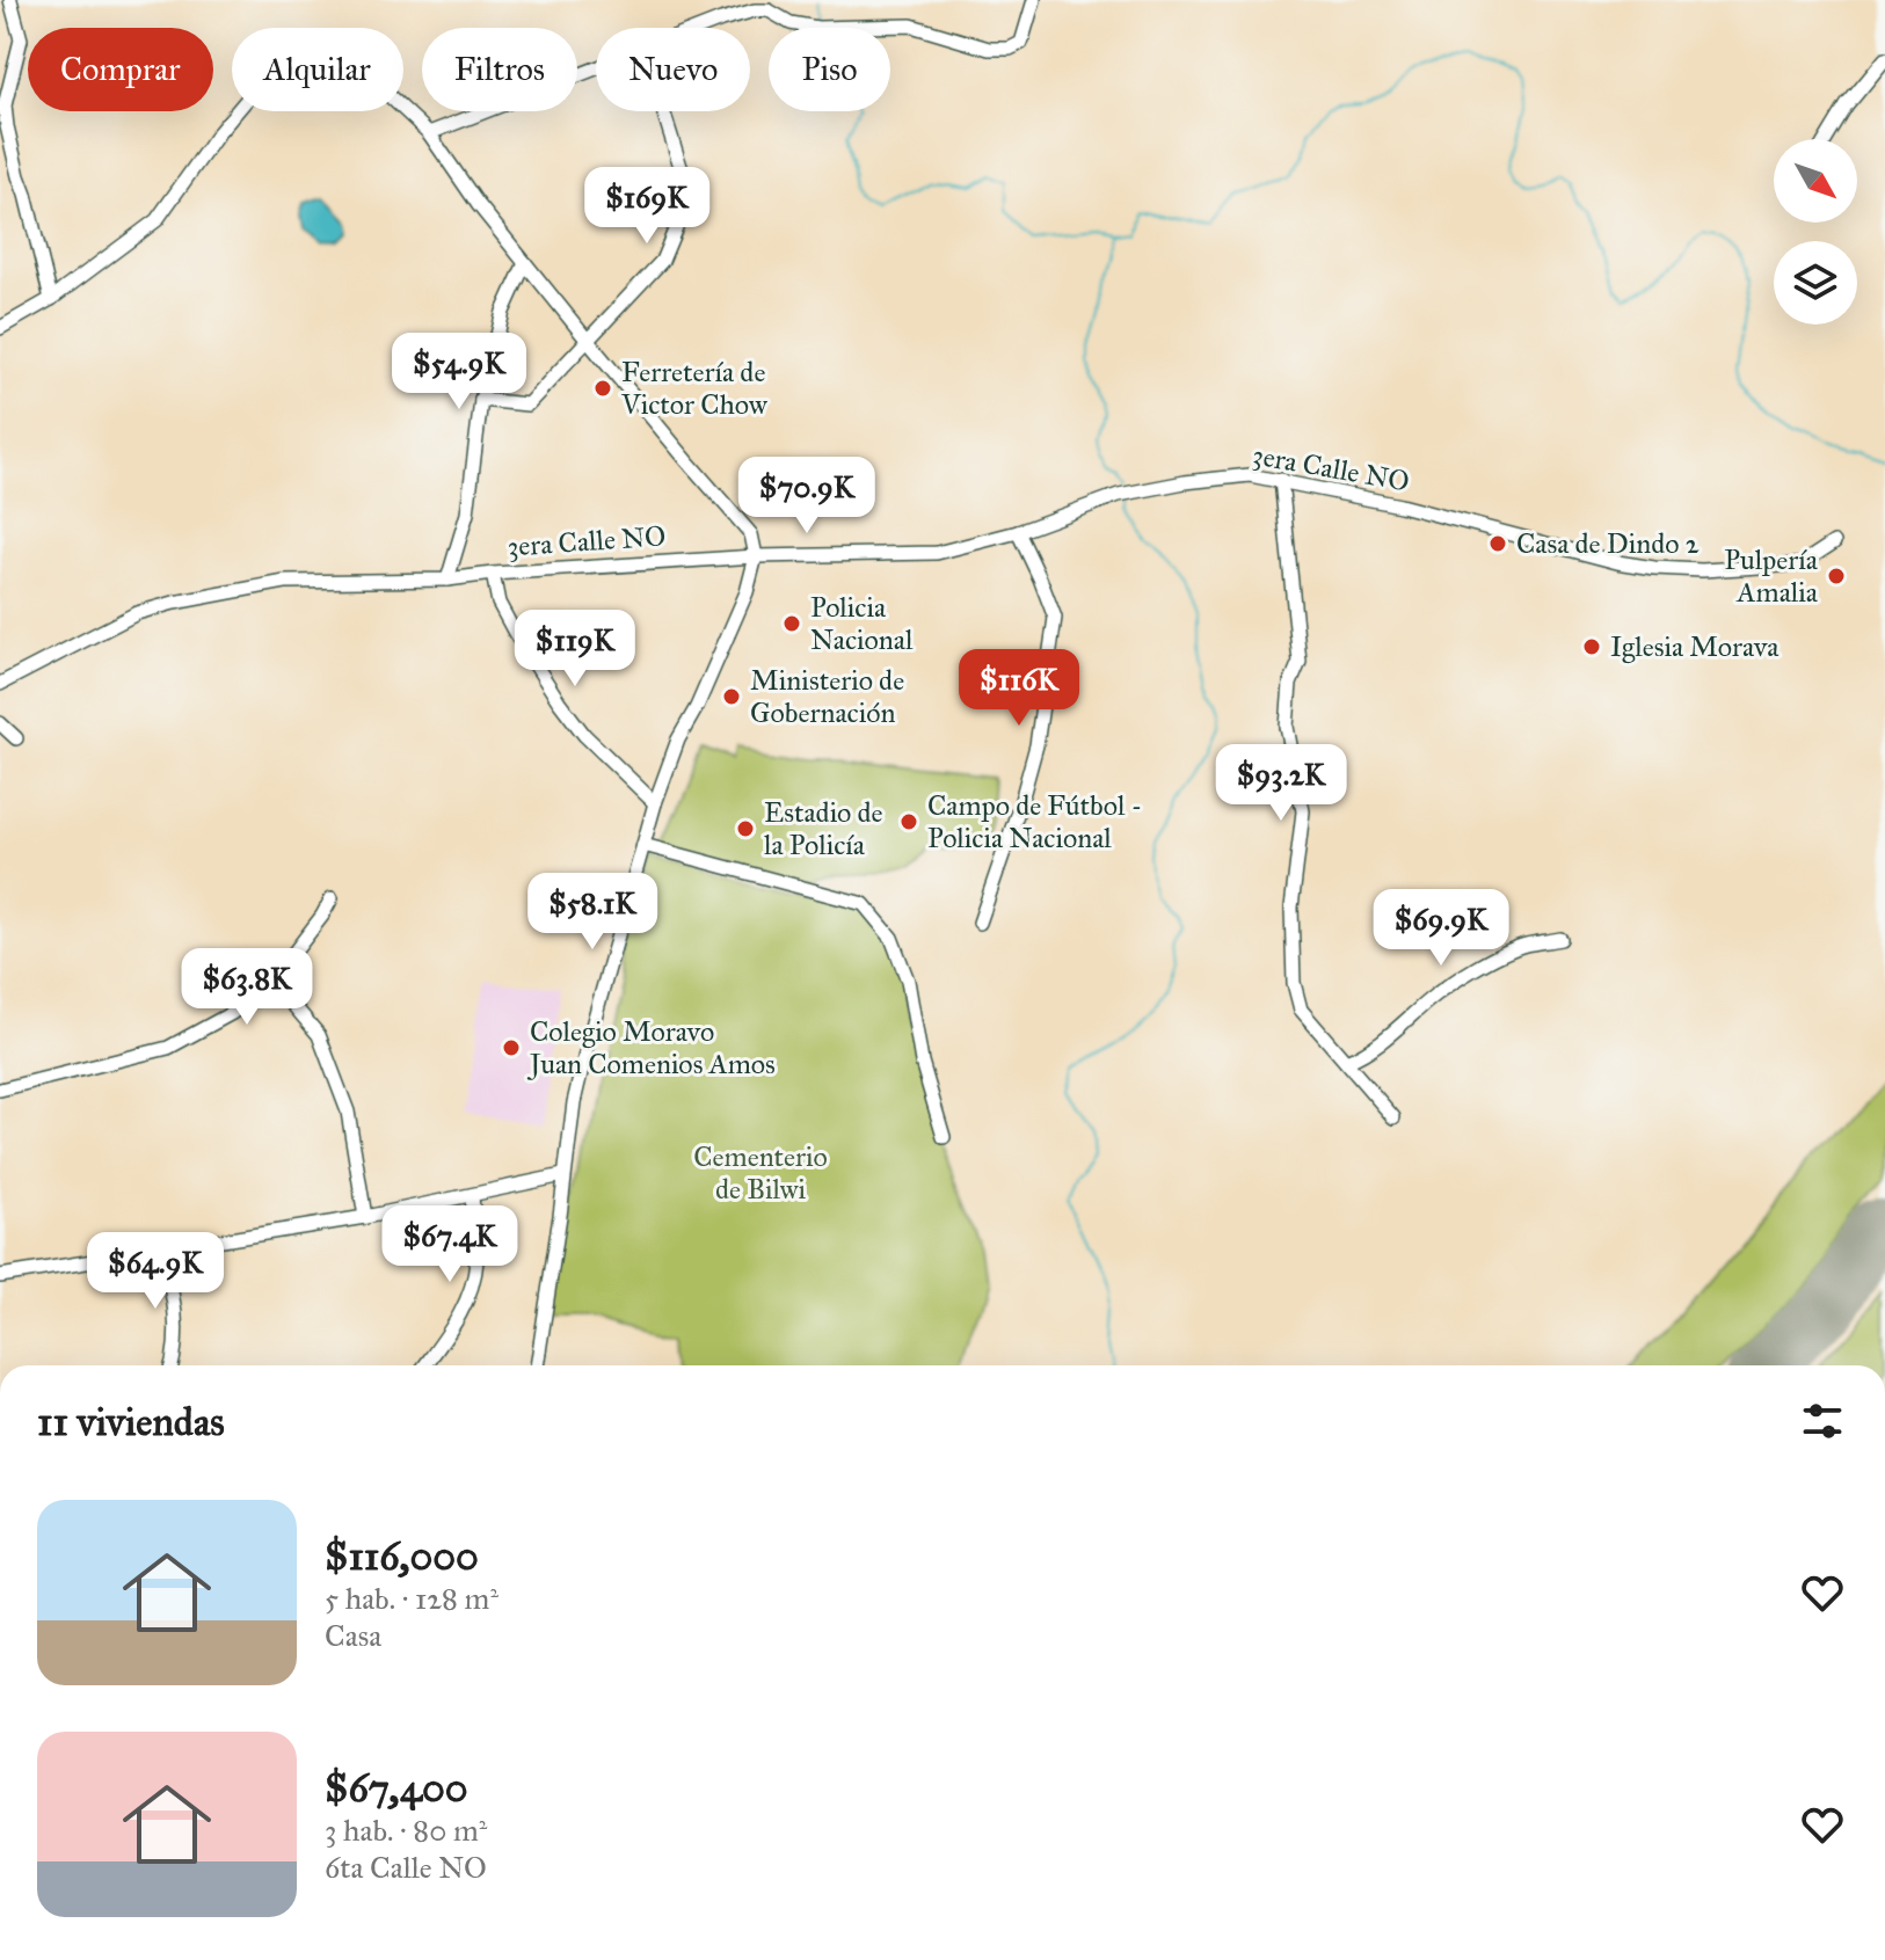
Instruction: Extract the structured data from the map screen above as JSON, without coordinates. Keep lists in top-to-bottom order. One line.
{"streets":{"street":["3era Calle NO"]},"parks":["Cementerio de Bilwi"],"places":["Ferretería de Victor Chow","Casa de Dindo 2","Pulpería Amalia","Policia Nacional","Iglesia Morava","Ministerio de Gobernación","Campo de Fútbol - Policia Nacional","Estadio de la Policía","Colegio Moravo Juan Comenios Amos"],"north":"bottom right","page":{"chip":["Comprar","Alquilar","Filtros","Nuevo","Piso"],"price":["$169K","$54.9K","$70.9K","$119K","$116K","$93.2K","$58.1K","$69.9K","$63.8K","$67.4K","$64.9K"],"heading":"11 viviendas","list":[{"name":"$116,000","note":"5 hab. · 128 m² · Casa"},{"name":"$67,400","note":"3 hab. · 80 m² · 6ta Calle NO"}]}}
